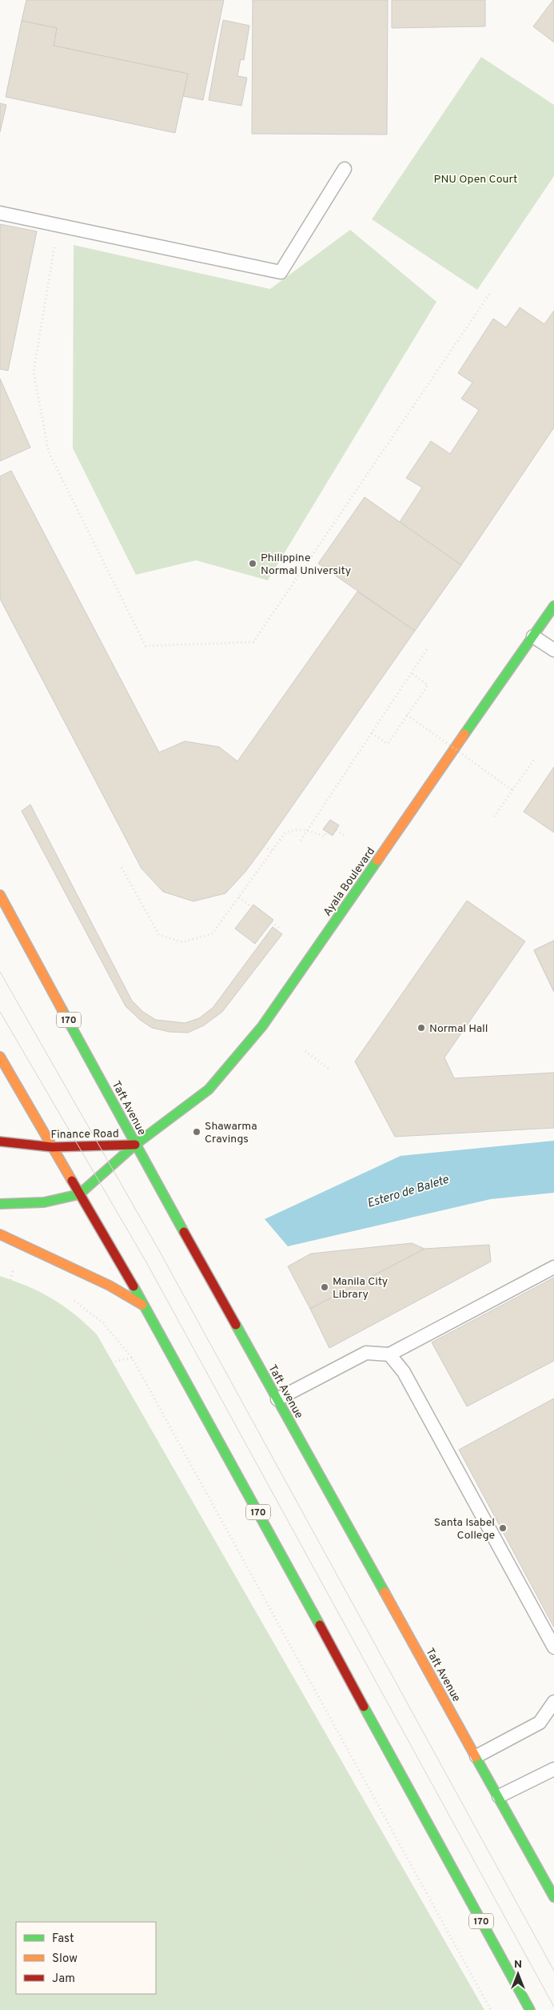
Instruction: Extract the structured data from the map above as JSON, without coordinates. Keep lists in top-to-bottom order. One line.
{"streets":{"main road":["Ayala Boulevard","170","Taft Avenue","Finance Road"]},"crossings":[["Ayala Boulevard","Taft Avenue"],["Ayala Boulevard","Finance Road"],["170","Finance Road"],["Taft Avenue","Finance Road"]],"water":["Estero de Balete"],"parks":["PNU Open Court"],"places":["Philippine Normal University","Normal Hall","Shawarma Cravings","Manila City Library","Santa Isabel College"],"legend":["Fast","Slow","Jam"],"north":"top"}
